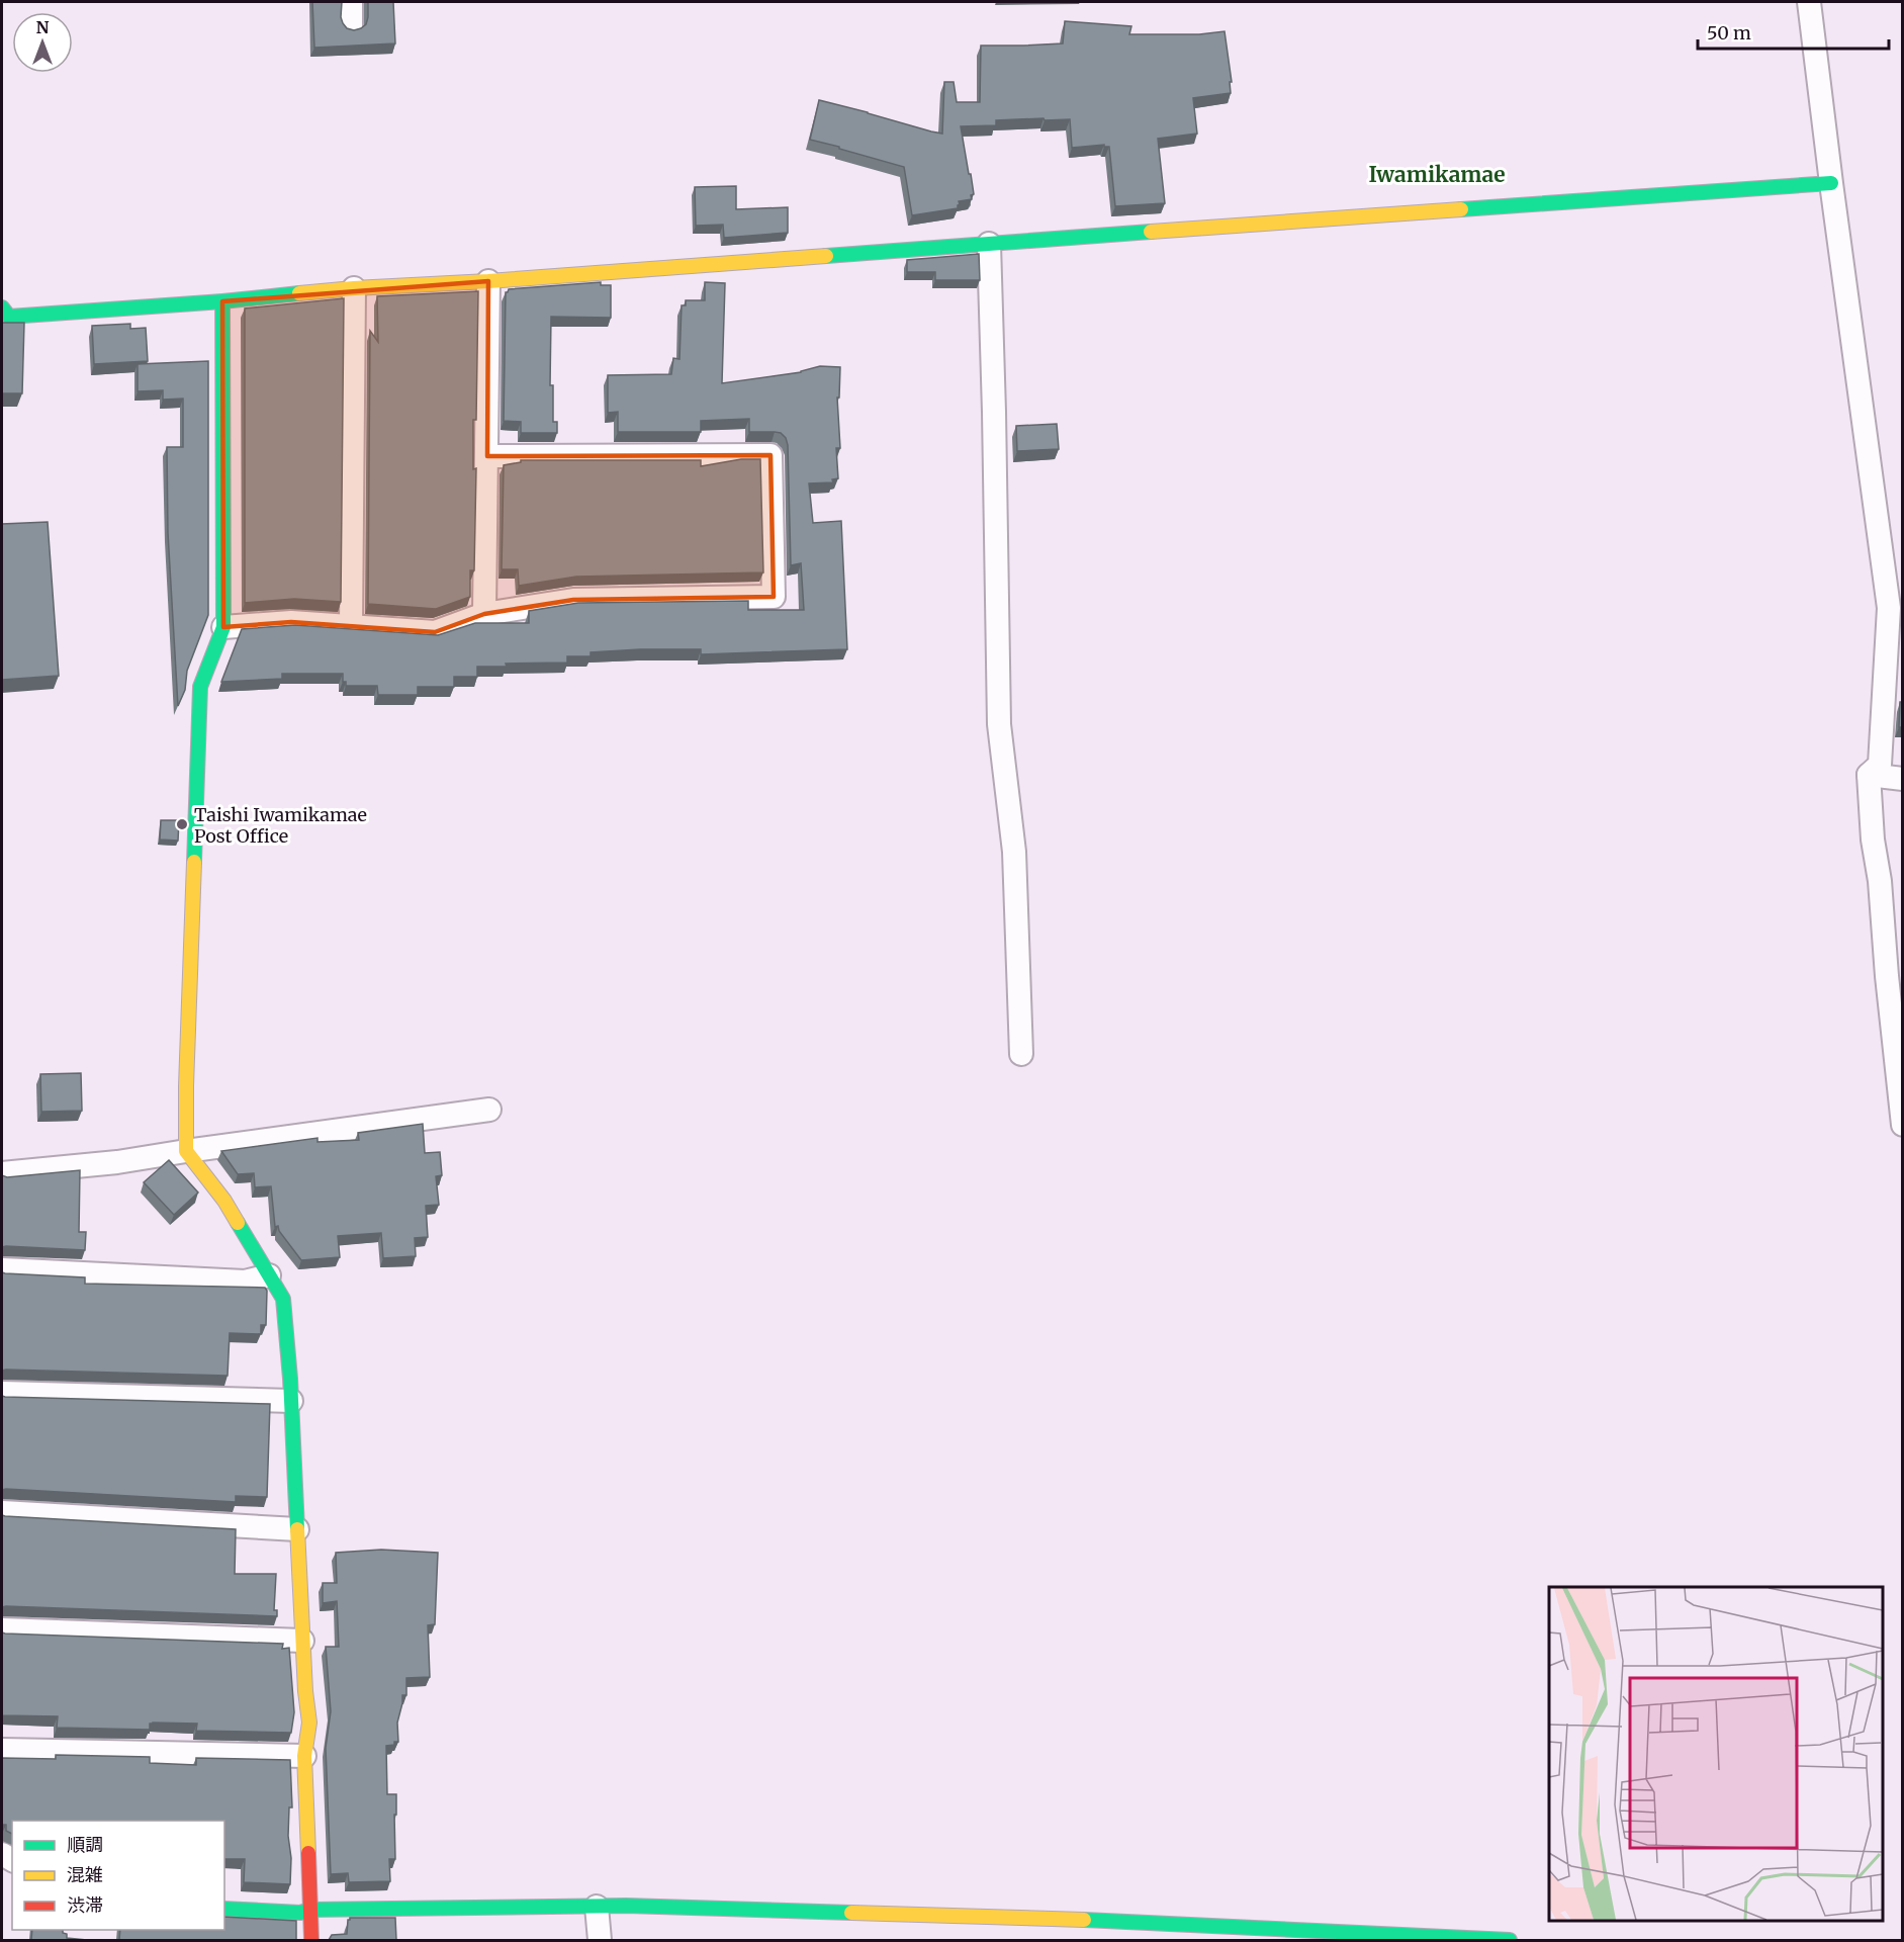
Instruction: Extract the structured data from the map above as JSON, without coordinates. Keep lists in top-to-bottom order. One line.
{"districts":["Iwamikamae"],"places":["Taishi Iwamikamae Post Office"],"legend":["順調","混雑","渋滞"],"scale_bar":"50 m","north":"top"}
